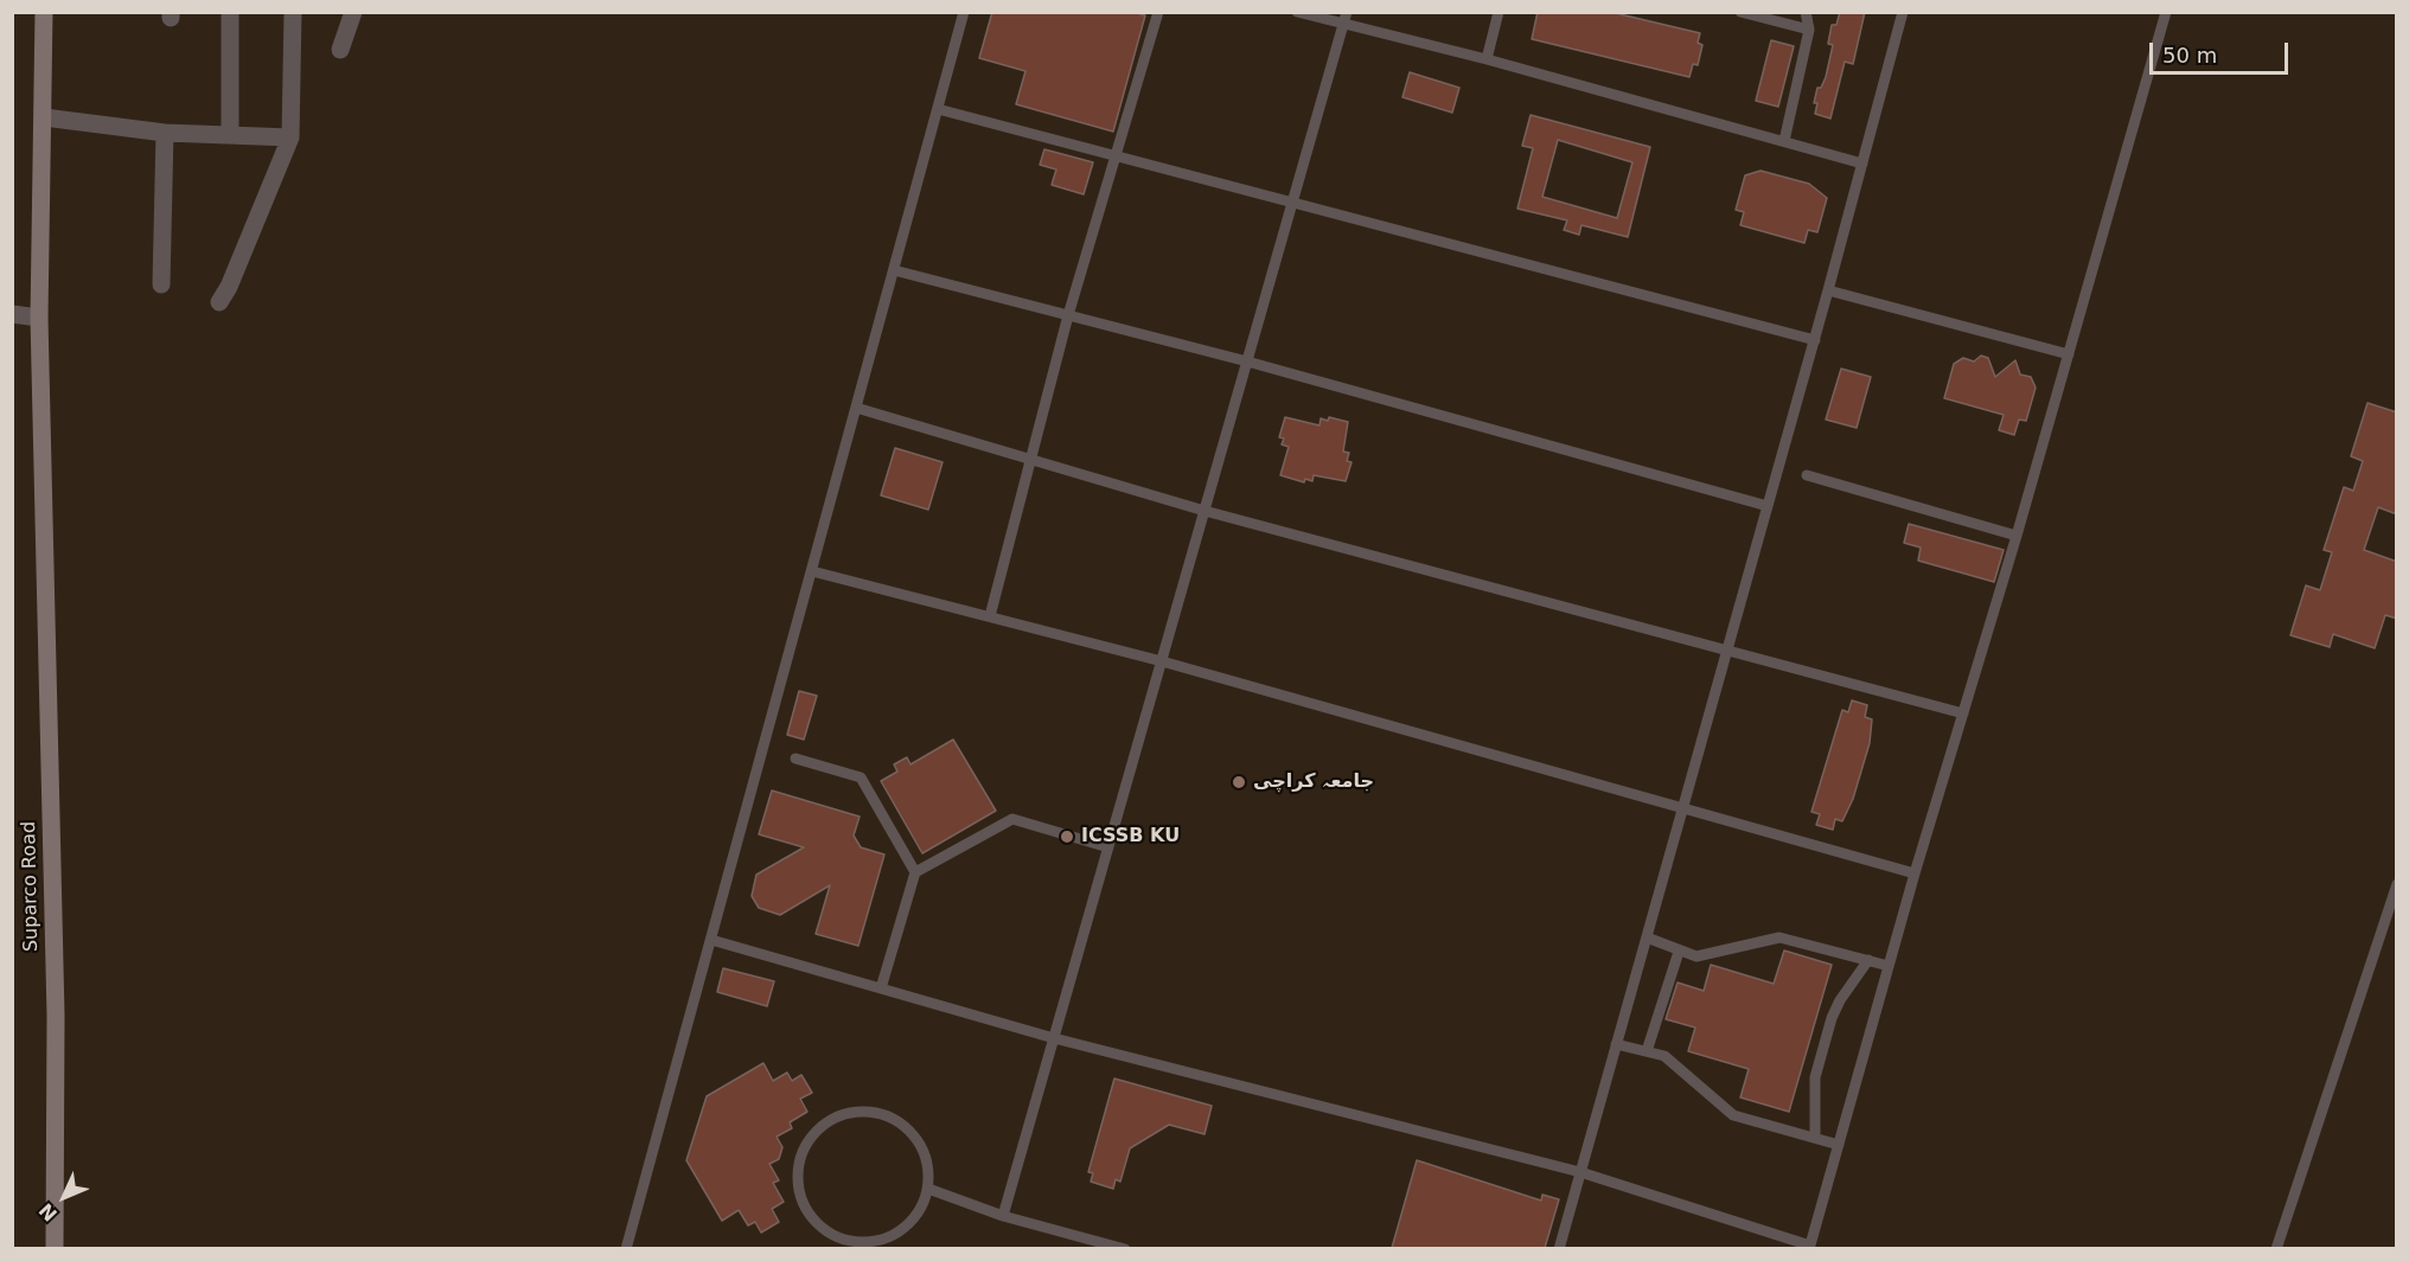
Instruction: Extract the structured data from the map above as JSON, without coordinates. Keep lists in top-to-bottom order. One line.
{"streets":{"main road":["Suparco Road"]},"places":["جامعہ کراچی","ICSSB KU"],"scale_bar":"50 m","north":"bottom left"}
